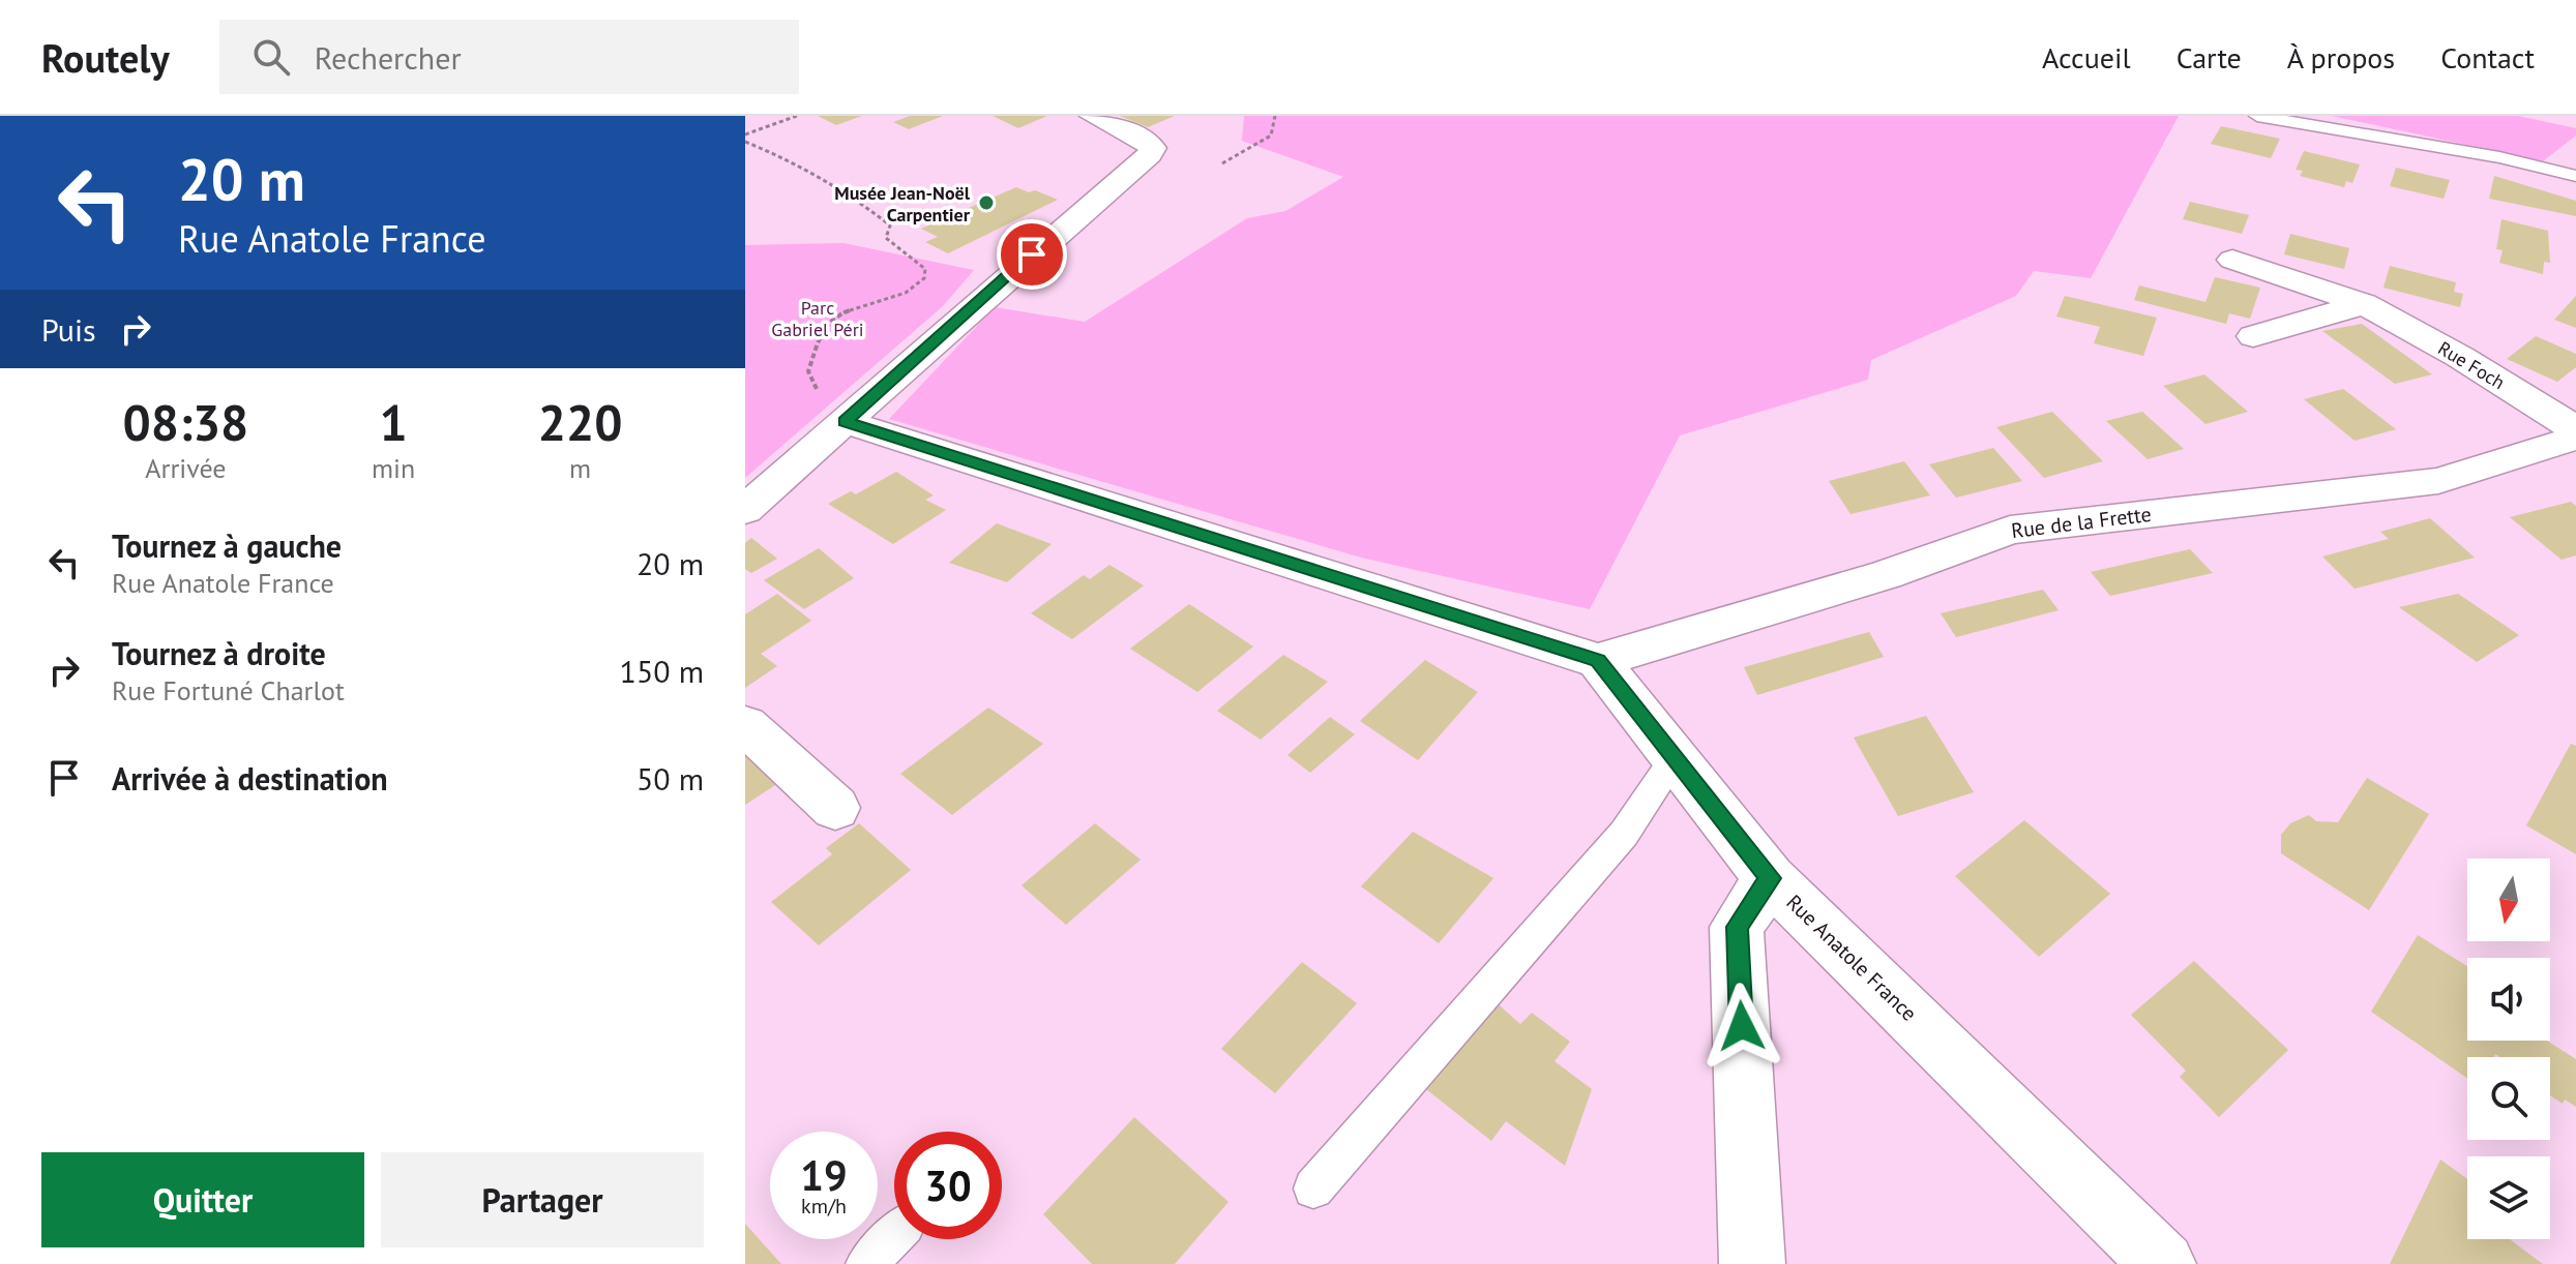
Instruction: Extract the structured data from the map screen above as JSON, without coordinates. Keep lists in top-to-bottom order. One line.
{"streets":{"street":["Rue Foch","Rue de la Frette","Rue Anatole France"]},"crossings":[["Rue de la Frette","Rue Anatole France"]],"parks":["Parc Gabriel Péri"],"places":["Musée Jean-Noël Carpentier"],"north":"bottom","page":{"header":"Routely","search":"Rechercher","nav":["Accueil","Carte","À propos","Contact"],"turn":["20 m","Rue Anatole France"],"then":"Puis","eta":["08:38","Arrivée","1","min","220","m"],"list":[{"name":"Tournez à gauche","note":"Rue Anatole France","value":"20 m"},{"name":"Tournez à droite","note":"Rue Fortuné Charlot","value":"150 m"},{"name":"Arrivée à destination","value":"50 m"}],"speed":"19 km/h","limit":"30","buttons":["Quitter","Partager"]}}
